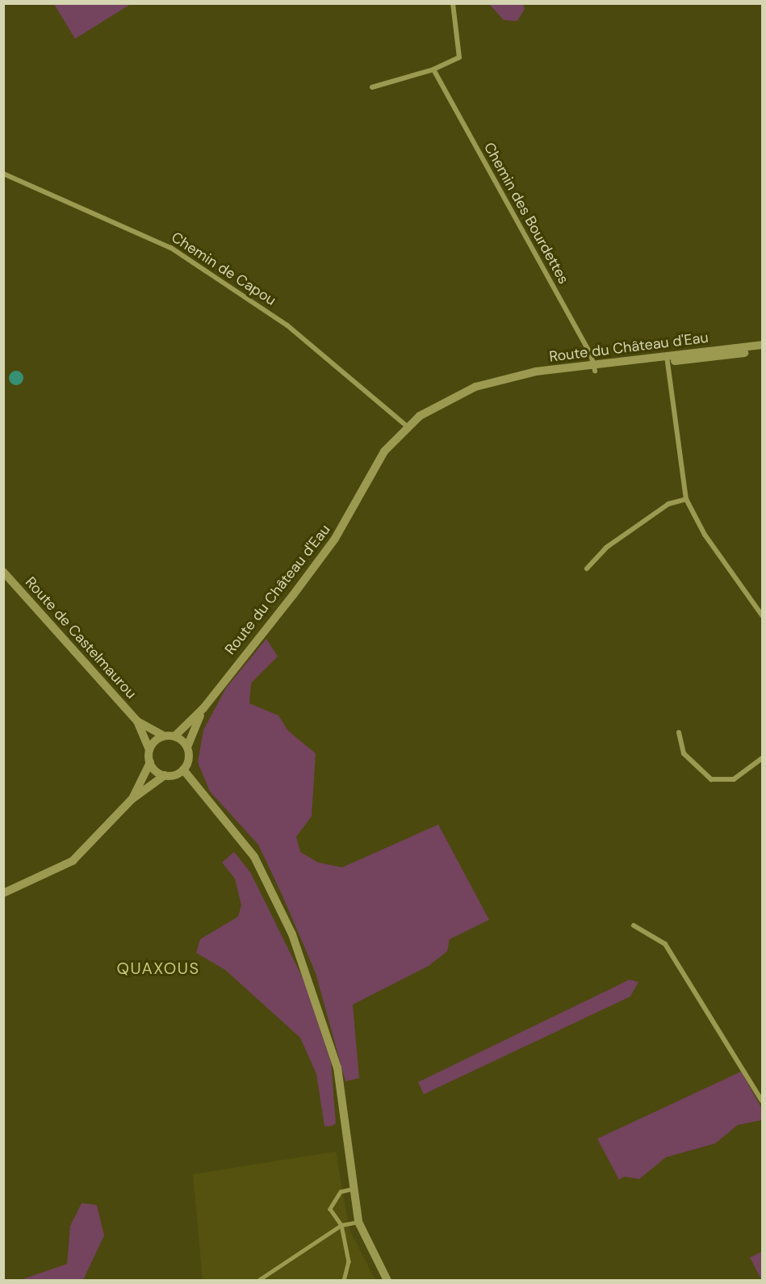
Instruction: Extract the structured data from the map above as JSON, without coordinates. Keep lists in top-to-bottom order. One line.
{"streets":{"street":["Chemin des Bourdettes","Chemin de Capou","Route du Château d'Eau","Route de Castelmaurou"]},"crossings":[["Chemin des Bourdettes","Route du Château d'Eau"],["Chemin de Capou","Route du Château d'Eau"],["Route du Château d'Eau","Route de Castelmaurou"]],"districts":["QUAXOUS"]}
